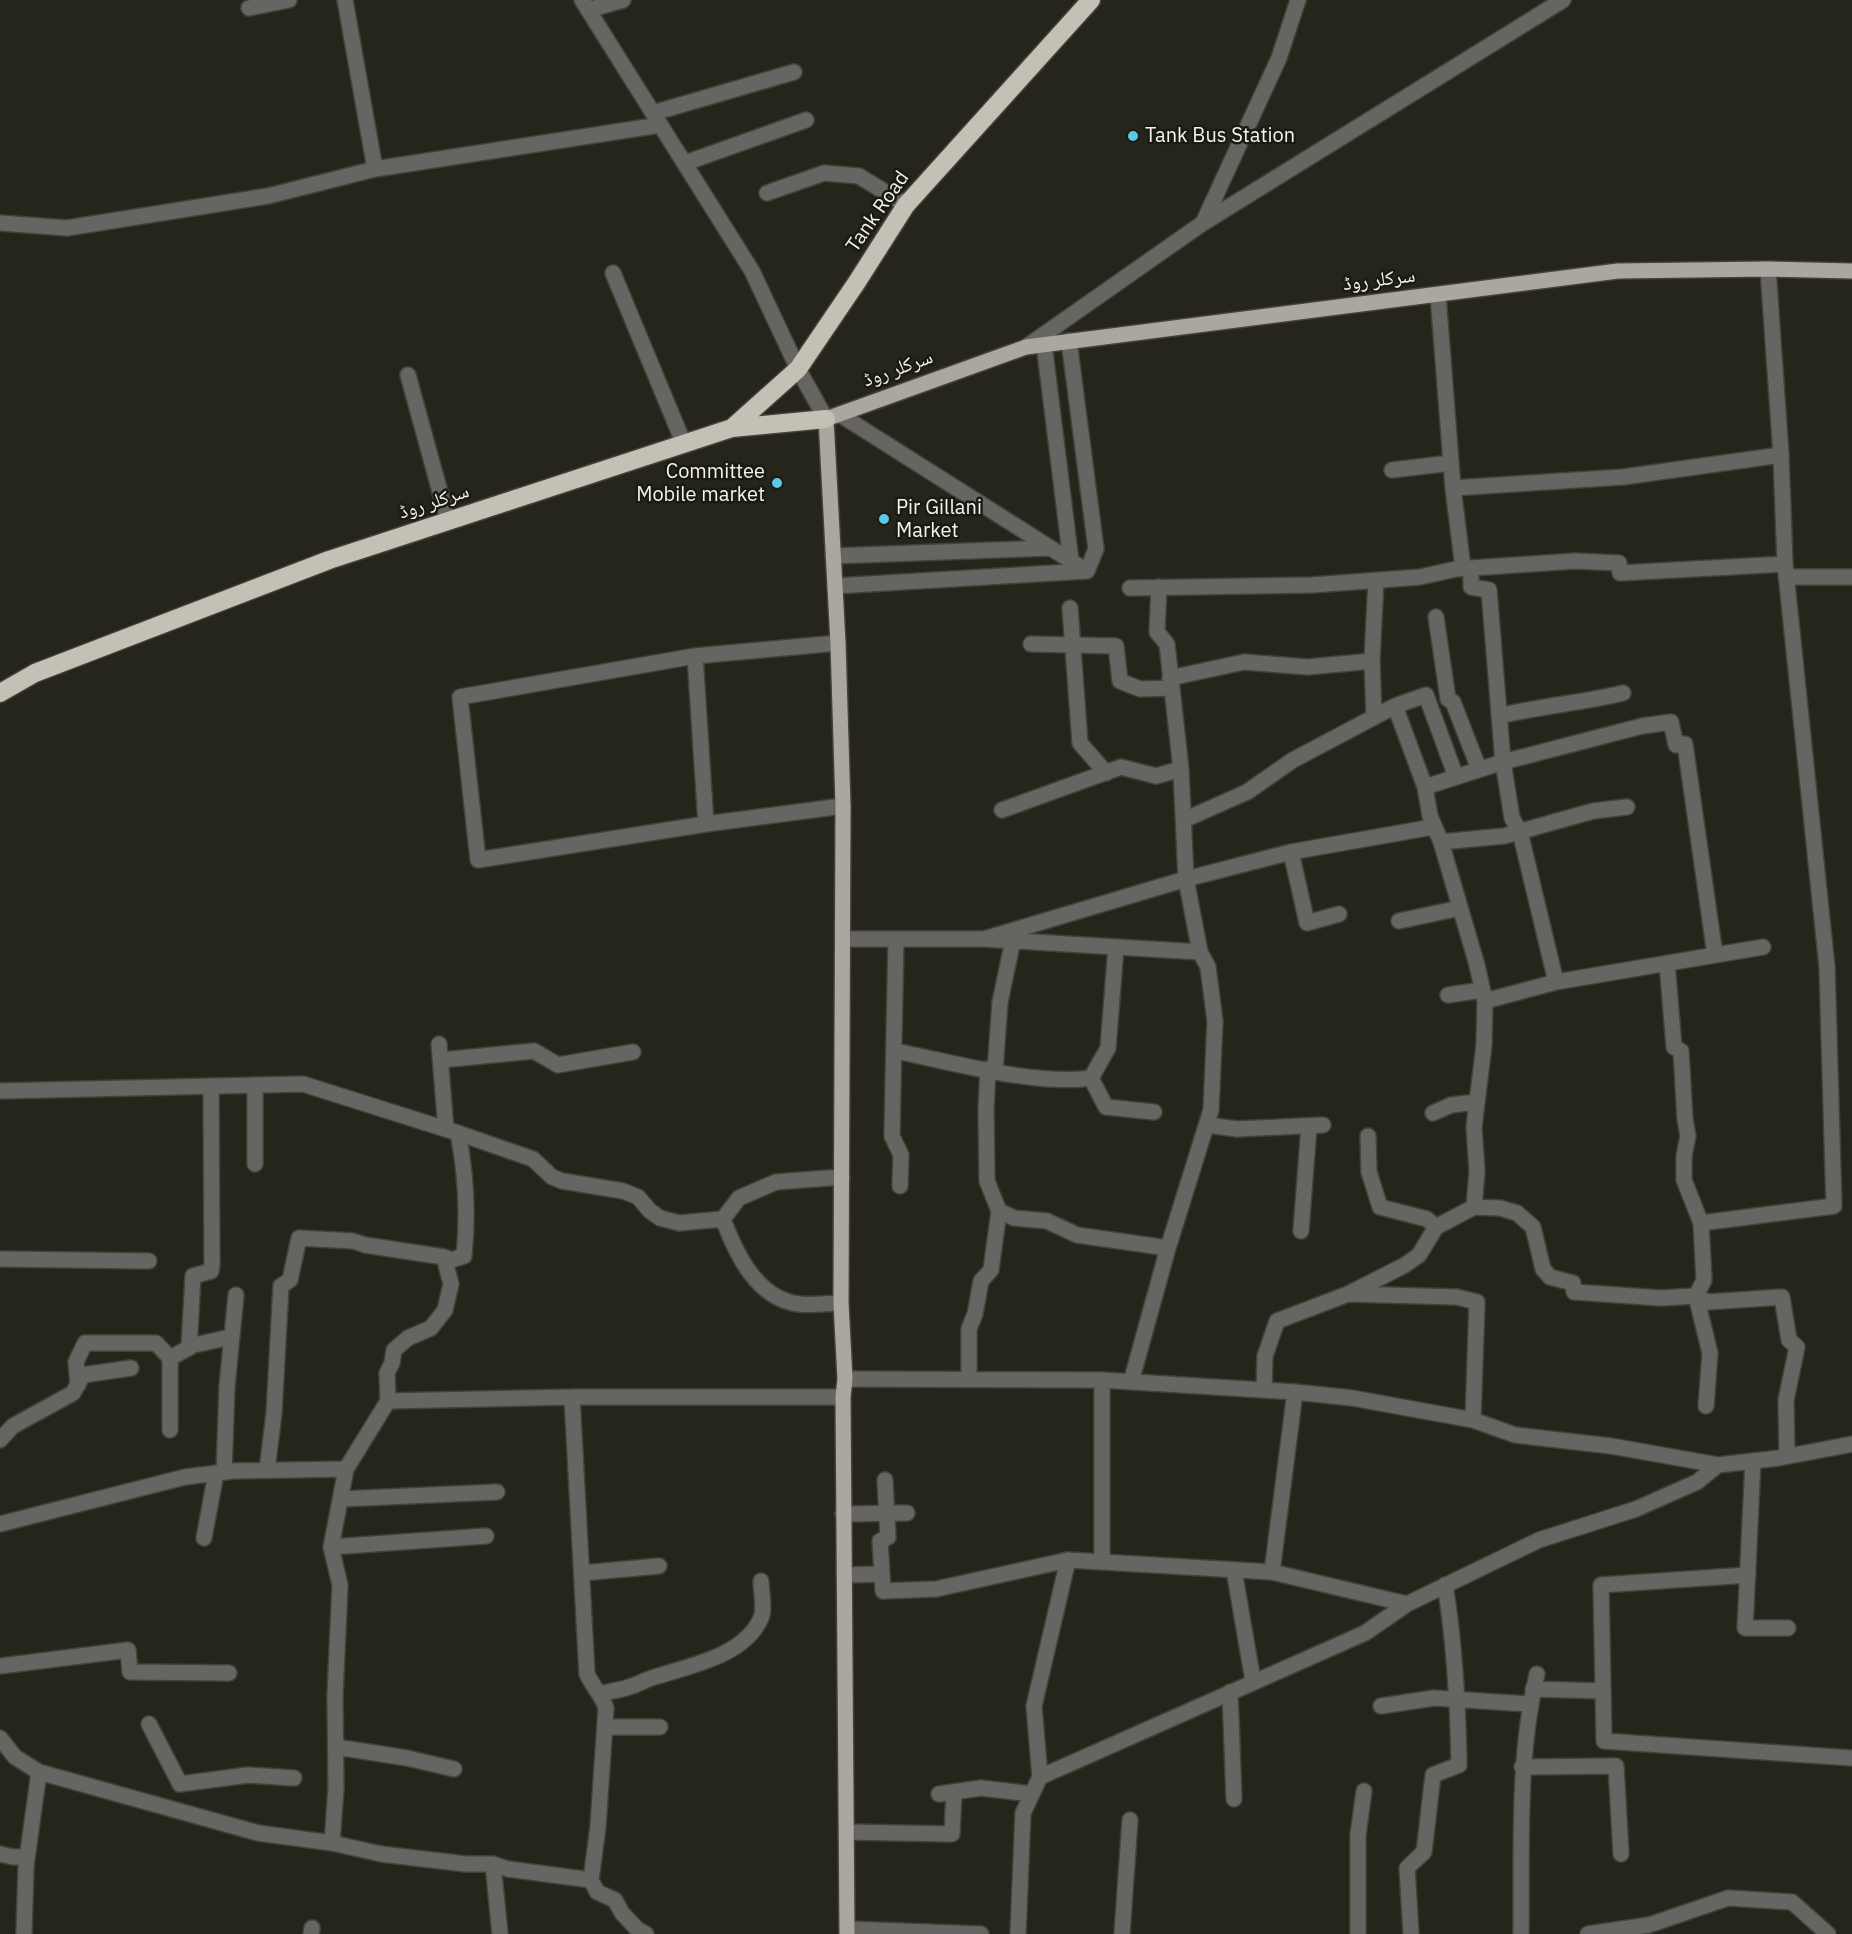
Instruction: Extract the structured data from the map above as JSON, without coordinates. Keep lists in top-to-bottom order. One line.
{"streets":{"highway":["Tank Road","سرکلر روڈ"]},"crossings":[["Tank Road","سرکلر روڈ"]],"places":["Tank Bus Station","Committee Mobile market","Pir Gillani Market"]}
